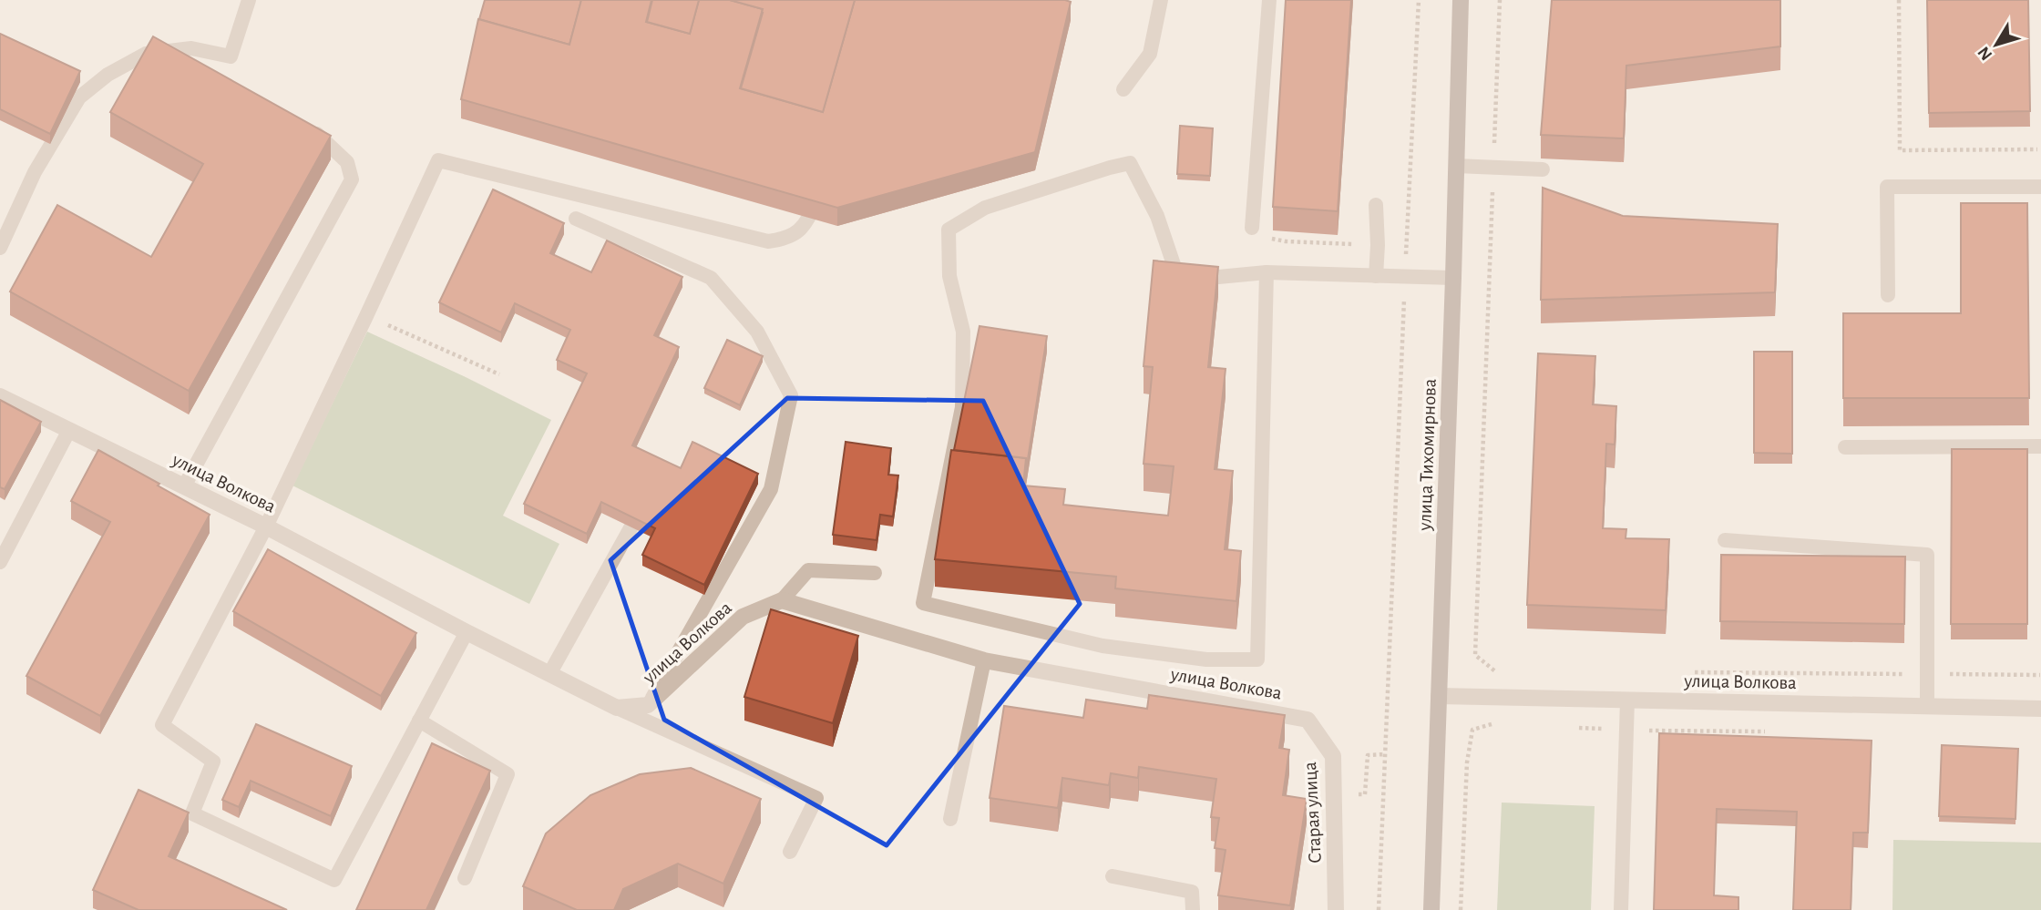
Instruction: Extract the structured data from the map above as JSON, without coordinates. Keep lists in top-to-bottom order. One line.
{"streets":{"main road":["улица Тихомирнова"],"street":["улица Волкова","Старая улица"]},"crossings":[["улица Тихомирнова","улица Волкова"],["улица Волкова","Старая улица"]],"north":"bottom left"}
